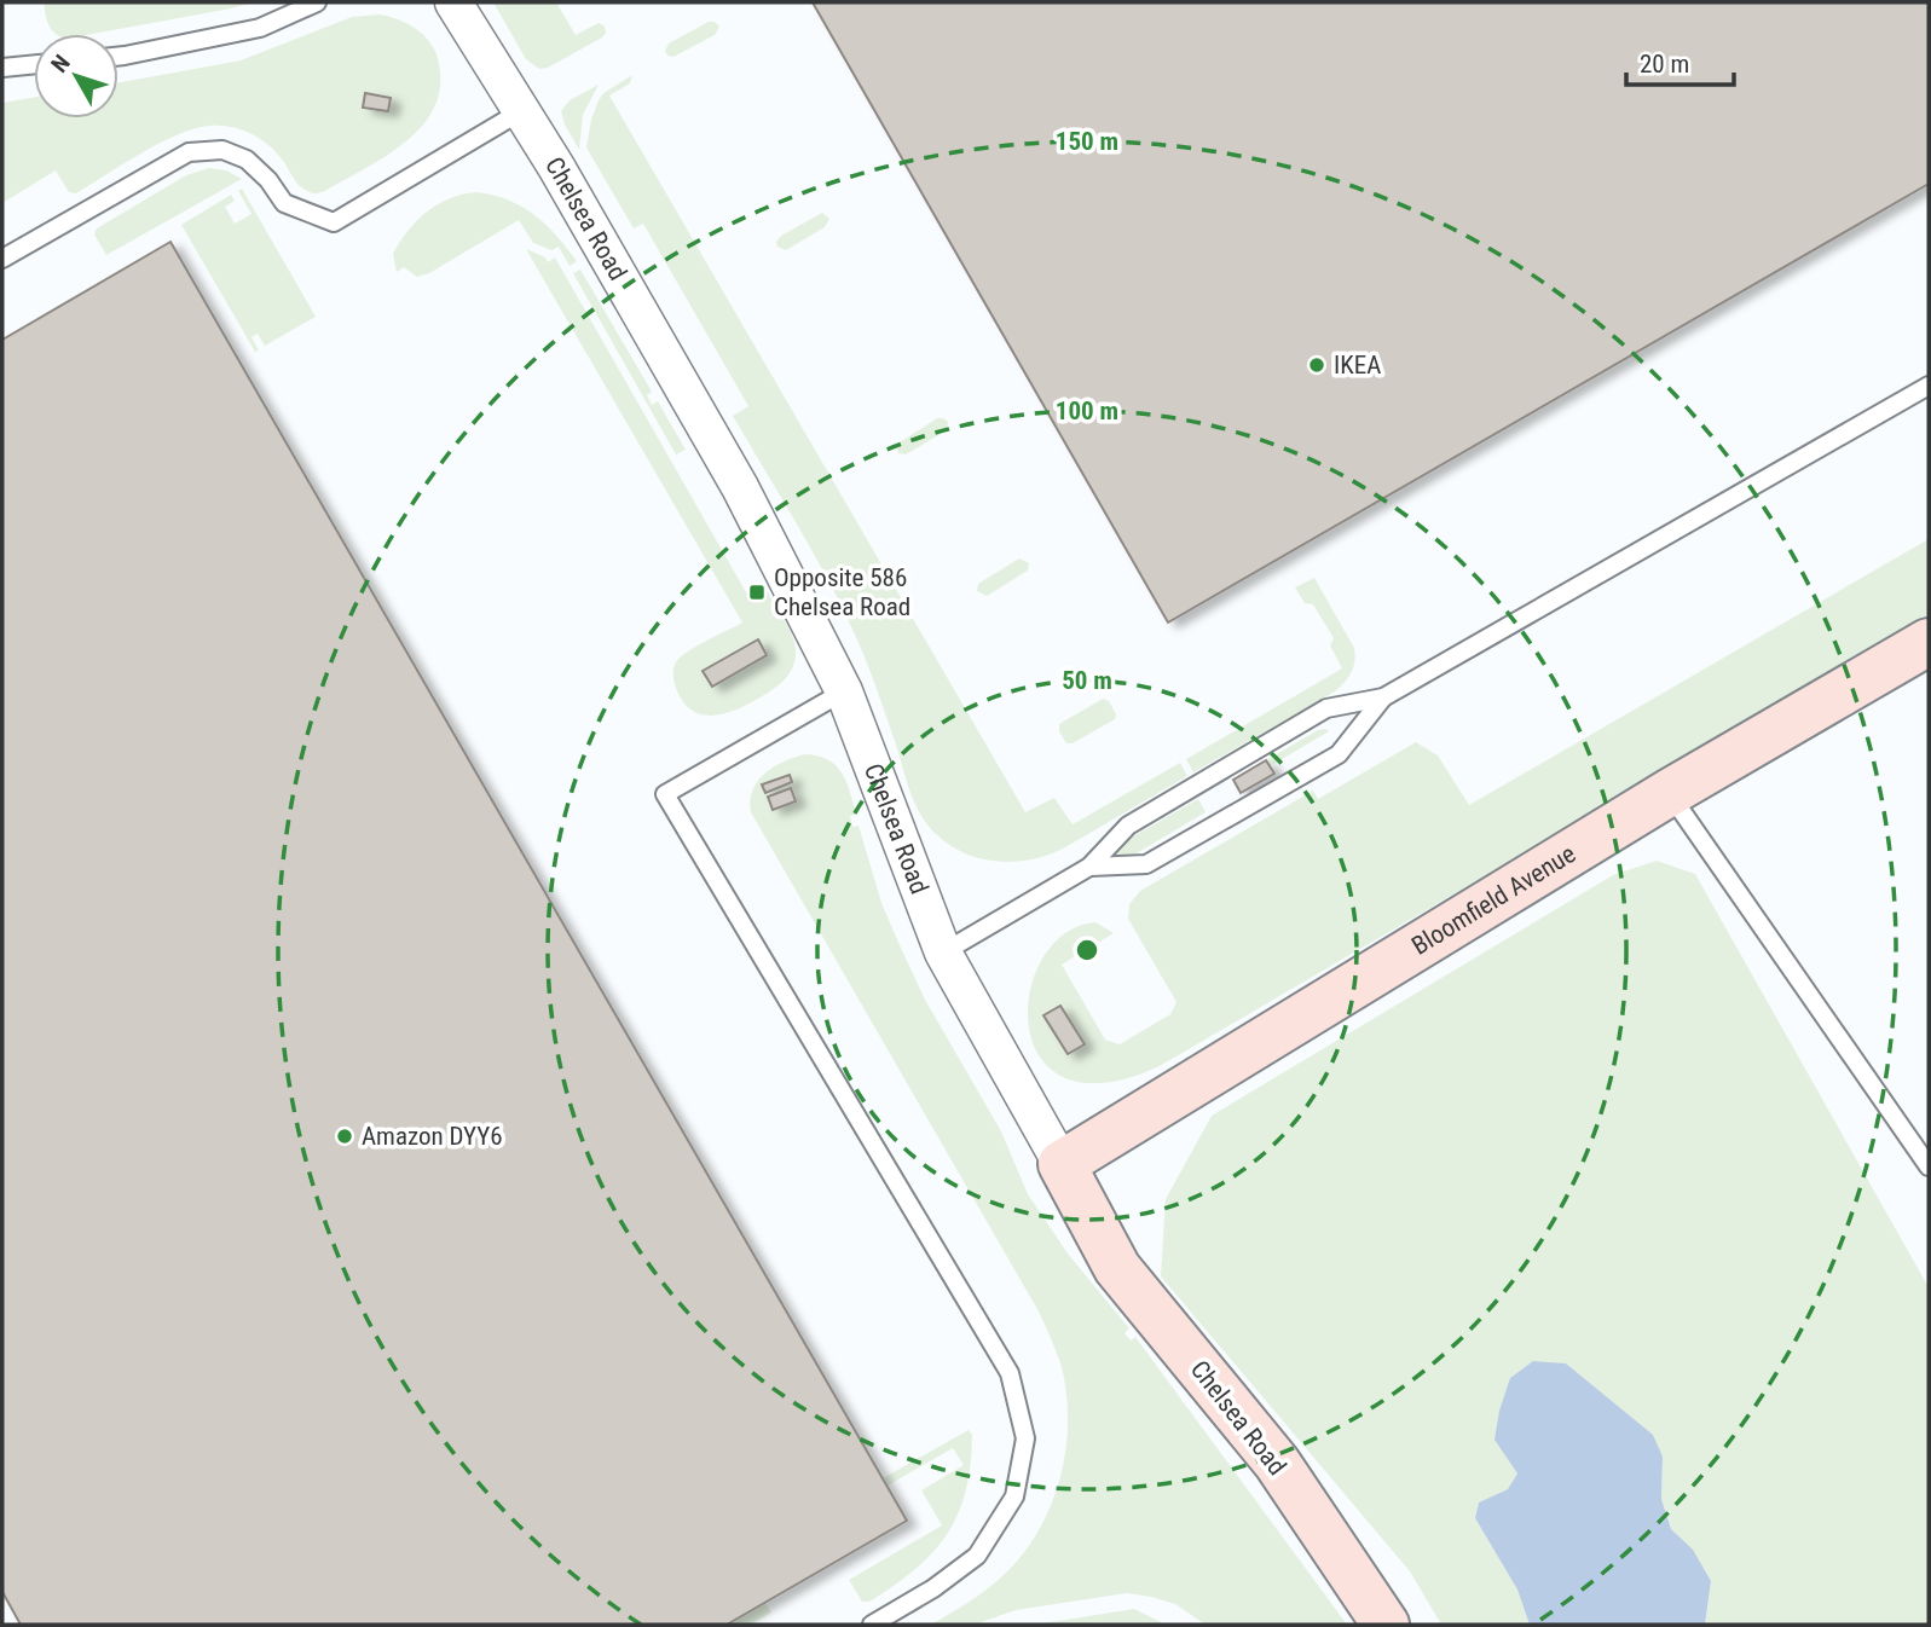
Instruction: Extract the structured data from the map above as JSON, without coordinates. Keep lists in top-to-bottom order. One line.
{"streets":{"street":["Chelsea Road","Bloomfield Avenue"]},"crossings":[["Chelsea Road","Bloomfield Avenue"]],"places":{"other":["IKEA","Amazon DYY6"],"transit":["Opposite 586 Chelsea Road"]},"scale_bar":"20 m","north":"top left","rings":["150 m","100 m","50 m"]}
